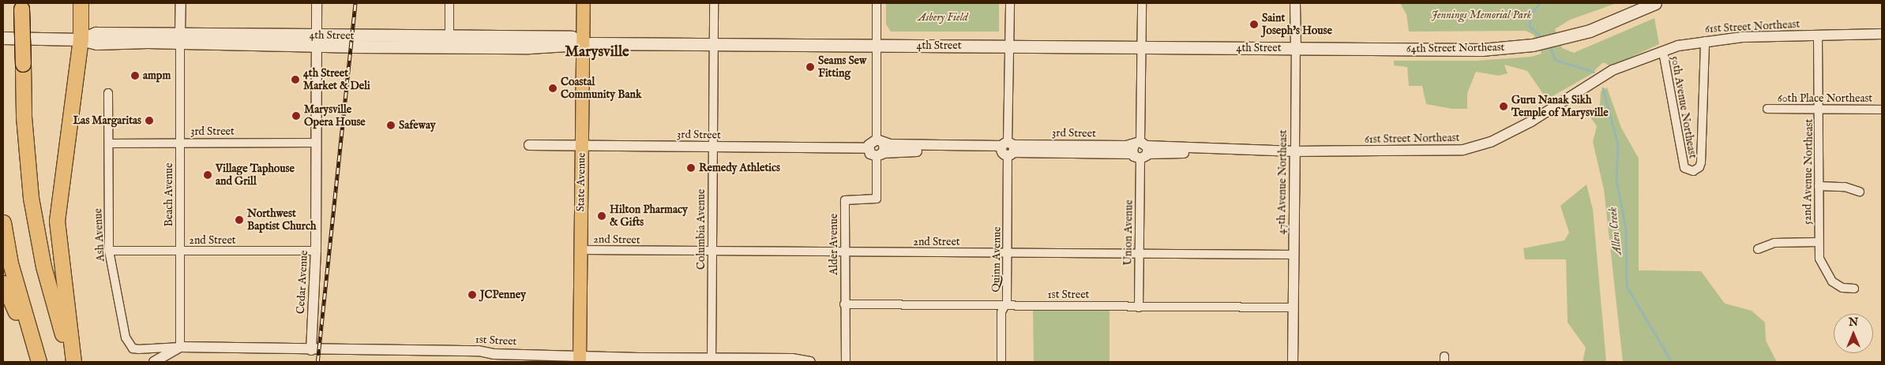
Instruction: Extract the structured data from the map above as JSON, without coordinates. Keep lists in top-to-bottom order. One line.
{"streets":{"main road":["4th Street","64th Street Northeast","State Avenue"],"street":["61st Street Northeast","60th Place Northeast","50th Avenue Northeast","3rd Street","52nd Avenue Northeast","47th Avenue Northeast","Beach Avenue","Columbia Avenue","Union Avenue","Ash Avenue","2nd Street","Alder Avenue","Quinn Avenue","Cedar Avenue","1st Street"]},"crossings":[["61st Street Northeast","50th Avenue Northeast"],["61st Street Northeast","3rd Street"],["61st Street Northeast","52nd Avenue Northeast"],["61st Street Northeast","47th Avenue Northeast"],["4th Street","64th Street Northeast"],["4th Street","State Avenue"],["4th Street","47th Avenue Northeast"],["4th Street","Beach Avenue"],["4th Street","Columbia Avenue"],["4th Street","Union Avenue"],["4th Street","Alder Avenue"],["4th Street","Quinn Avenue"],["4th Street","Cedar Avenue"],["64th Street Northeast","47th Avenue Northeast"],["60th Place Northeast","52nd Avenue Northeast"],["3rd Street","State Avenue"],["3rd Street","47th Avenue Northeast"],["3rd Street","Beach Avenue"],["3rd Street","Columbia Avenue"],["3rd Street","Union Avenue"],["3rd Street","Ash Avenue"],["3rd Street","Alder Avenue"],["3rd Street","Quinn Avenue"],["3rd Street","Cedar Avenue"],["State Avenue","2nd Street"],["State Avenue","1st Street"],["47th Avenue Northeast","2nd Street"],["47th Avenue Northeast","1st Street"],["Beach Avenue","Ash Avenue"],["Beach Avenue","2nd Street"],["Beach Avenue","1st Street"],["Columbia Avenue","2nd Street"],["Columbia Avenue","1st Street"],["Union Avenue","2nd Street"],["Union Avenue","1st Street"],["Ash Avenue","2nd Street"],["Ash Avenue","1st Street"],["2nd Street","Alder Avenue"],["2nd Street","Quinn Avenue"],["2nd Street","Cedar Avenue"],["Alder Avenue","1st Street"],["Quinn Avenue","1st Street"],["Cedar Avenue","1st Street"]],"districts":["Marysville"],"water":["Allen Creek"],"parks":["Jennings Memorial Park","Asbery Field"],"places":["Saint Joseph's House","Seams Sew Fitting","ampm","4th Street Market & Deli","Coastal Community Bank","Guru Nanak Sikh Temple of Marysville","Marysville Opera House","Las Margaritas","Safeway","Remedy Athletics","Village Taphouse and Grill","Hilton Pharmacy & Gifts","Northwest Baptist Church","JCPenney"],"north":"top"}
